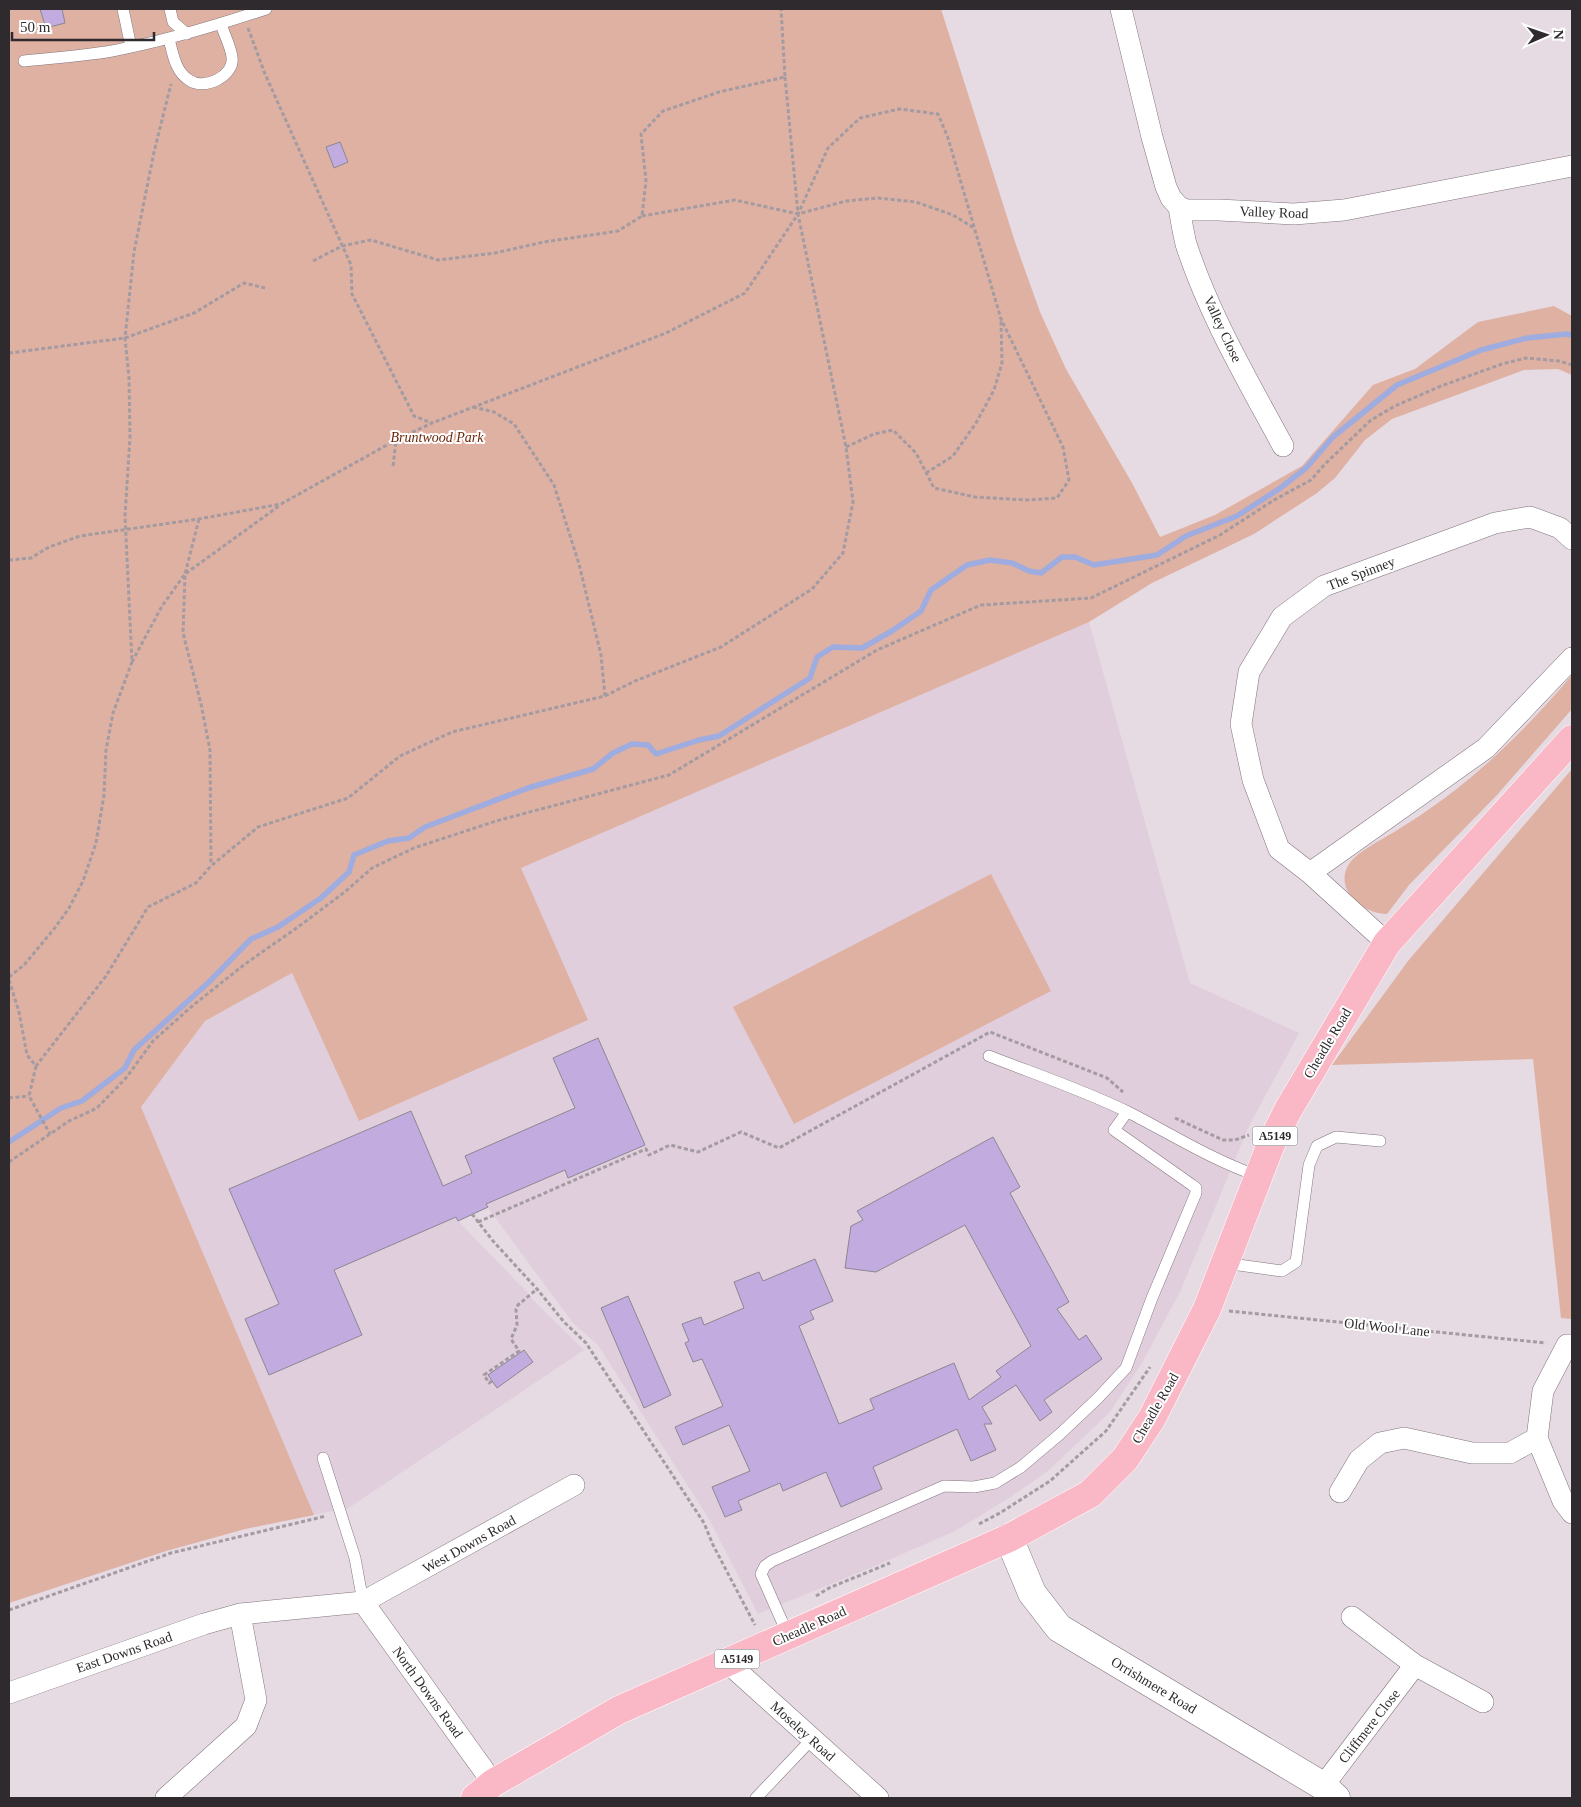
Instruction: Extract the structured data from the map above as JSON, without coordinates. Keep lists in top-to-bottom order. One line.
{"streets":{"main road":["Cheadle Road","A5149"],"street":["Valley Road","Valley Close","The Spinney","West Downs Road","East Downs Road","Orrishmere Road","North Downs Road","Cliffmere Close","Moseley Road"],"path":["Old Wool Lane"]},"crossings":[["Valley Road","Valley Close"],["The Spinney","Cheadle Road"],["Cheadle Road","Old Wool Lane"],["Cheadle Road","Orrishmere Road"],["Cheadle Road","North Downs Road"],["Cheadle Road","Moseley Road"],["West Downs Road","East Downs Road"],["West Downs Road","North Downs Road"],["East Downs Road","North Downs Road"],["Orrishmere Road","Cliffmere Close"]],"parks":["Bruntwood Park"],"scale_bar":"50 m","north":"right"}
